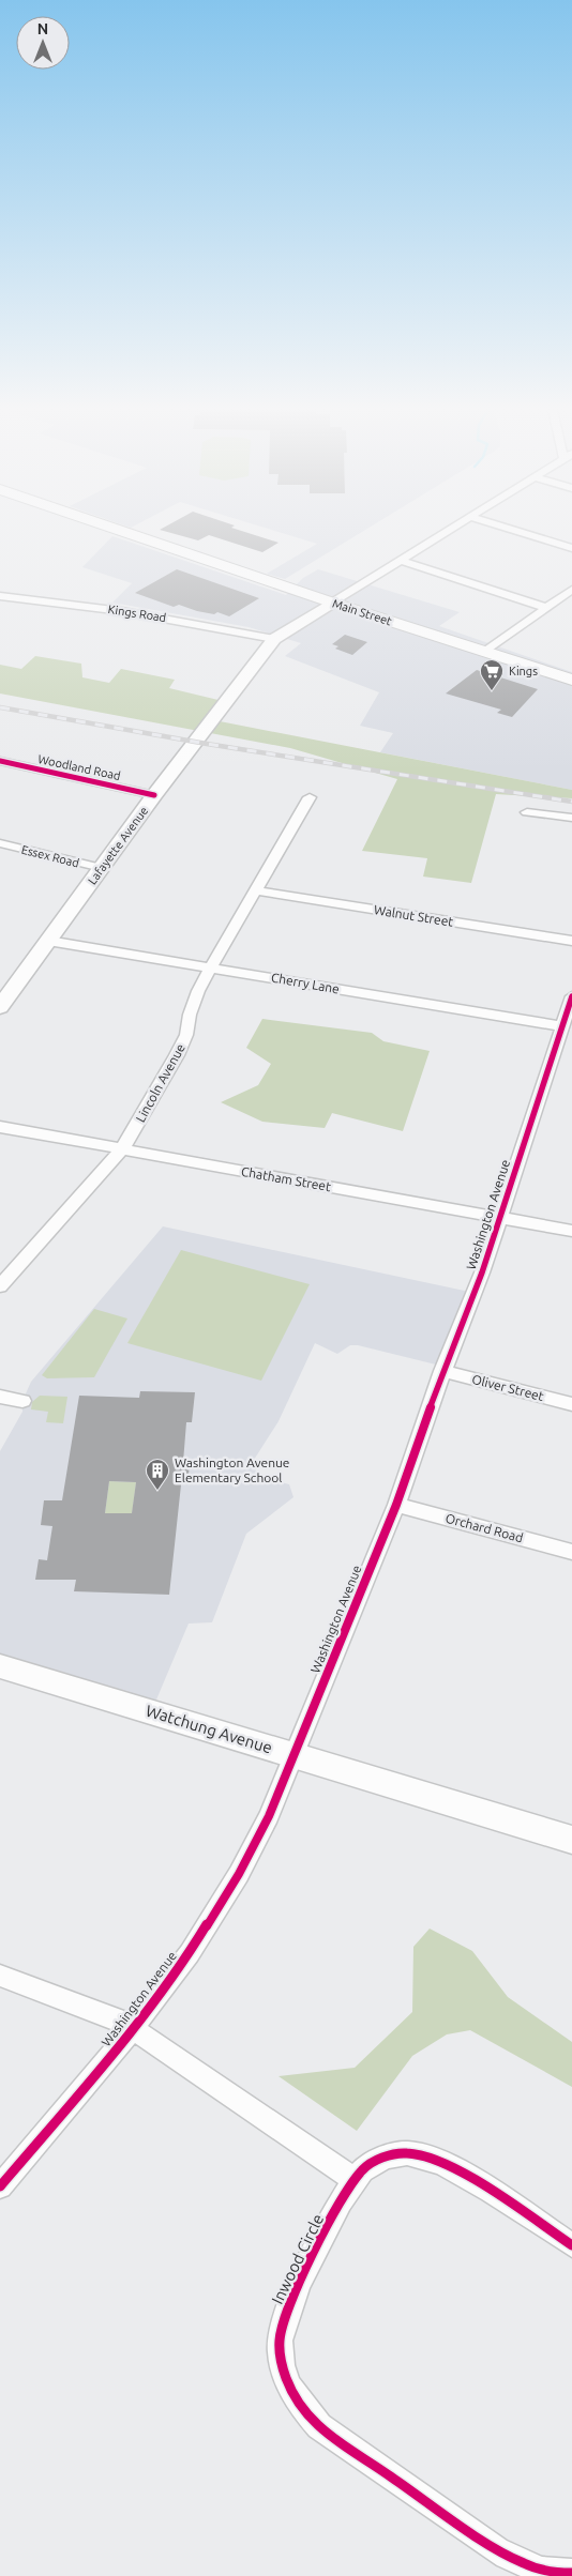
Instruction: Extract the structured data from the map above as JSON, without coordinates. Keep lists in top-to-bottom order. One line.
{"streets":{"main road":["Main Street"],"street":["Kings Road","Woodland Road","Lafayette Avenue","Essex Road","Walnut Street","Cherry Lane","Lincoln Avenue","Chatham Street","Washington Avenue","Oliver Street","Orchard Road","Watchung Avenue","Inwood Circle"]},"crossings":[["Main Street","Lafayette Avenue"],["Kings Road","Lafayette Avenue"],["Woodland Road","Lafayette Avenue"],["Lafayette Avenue","Essex Road"],["Lafayette Avenue","Cherry Lane"],["Walnut Street","Lincoln Avenue"],["Cherry Lane","Lincoln Avenue"],["Cherry Lane","Washington Avenue"],["Lincoln Avenue","Chatham Street"],["Chatham Street","Washington Avenue"],["Washington Avenue","Oliver Street"],["Washington Avenue","Orchard Road"],["Washington Avenue","Watchung Avenue"]],"places":{"supermarket":["Kings"],"building":["Washington Avenue Elementary School"]},"north":"top"}
